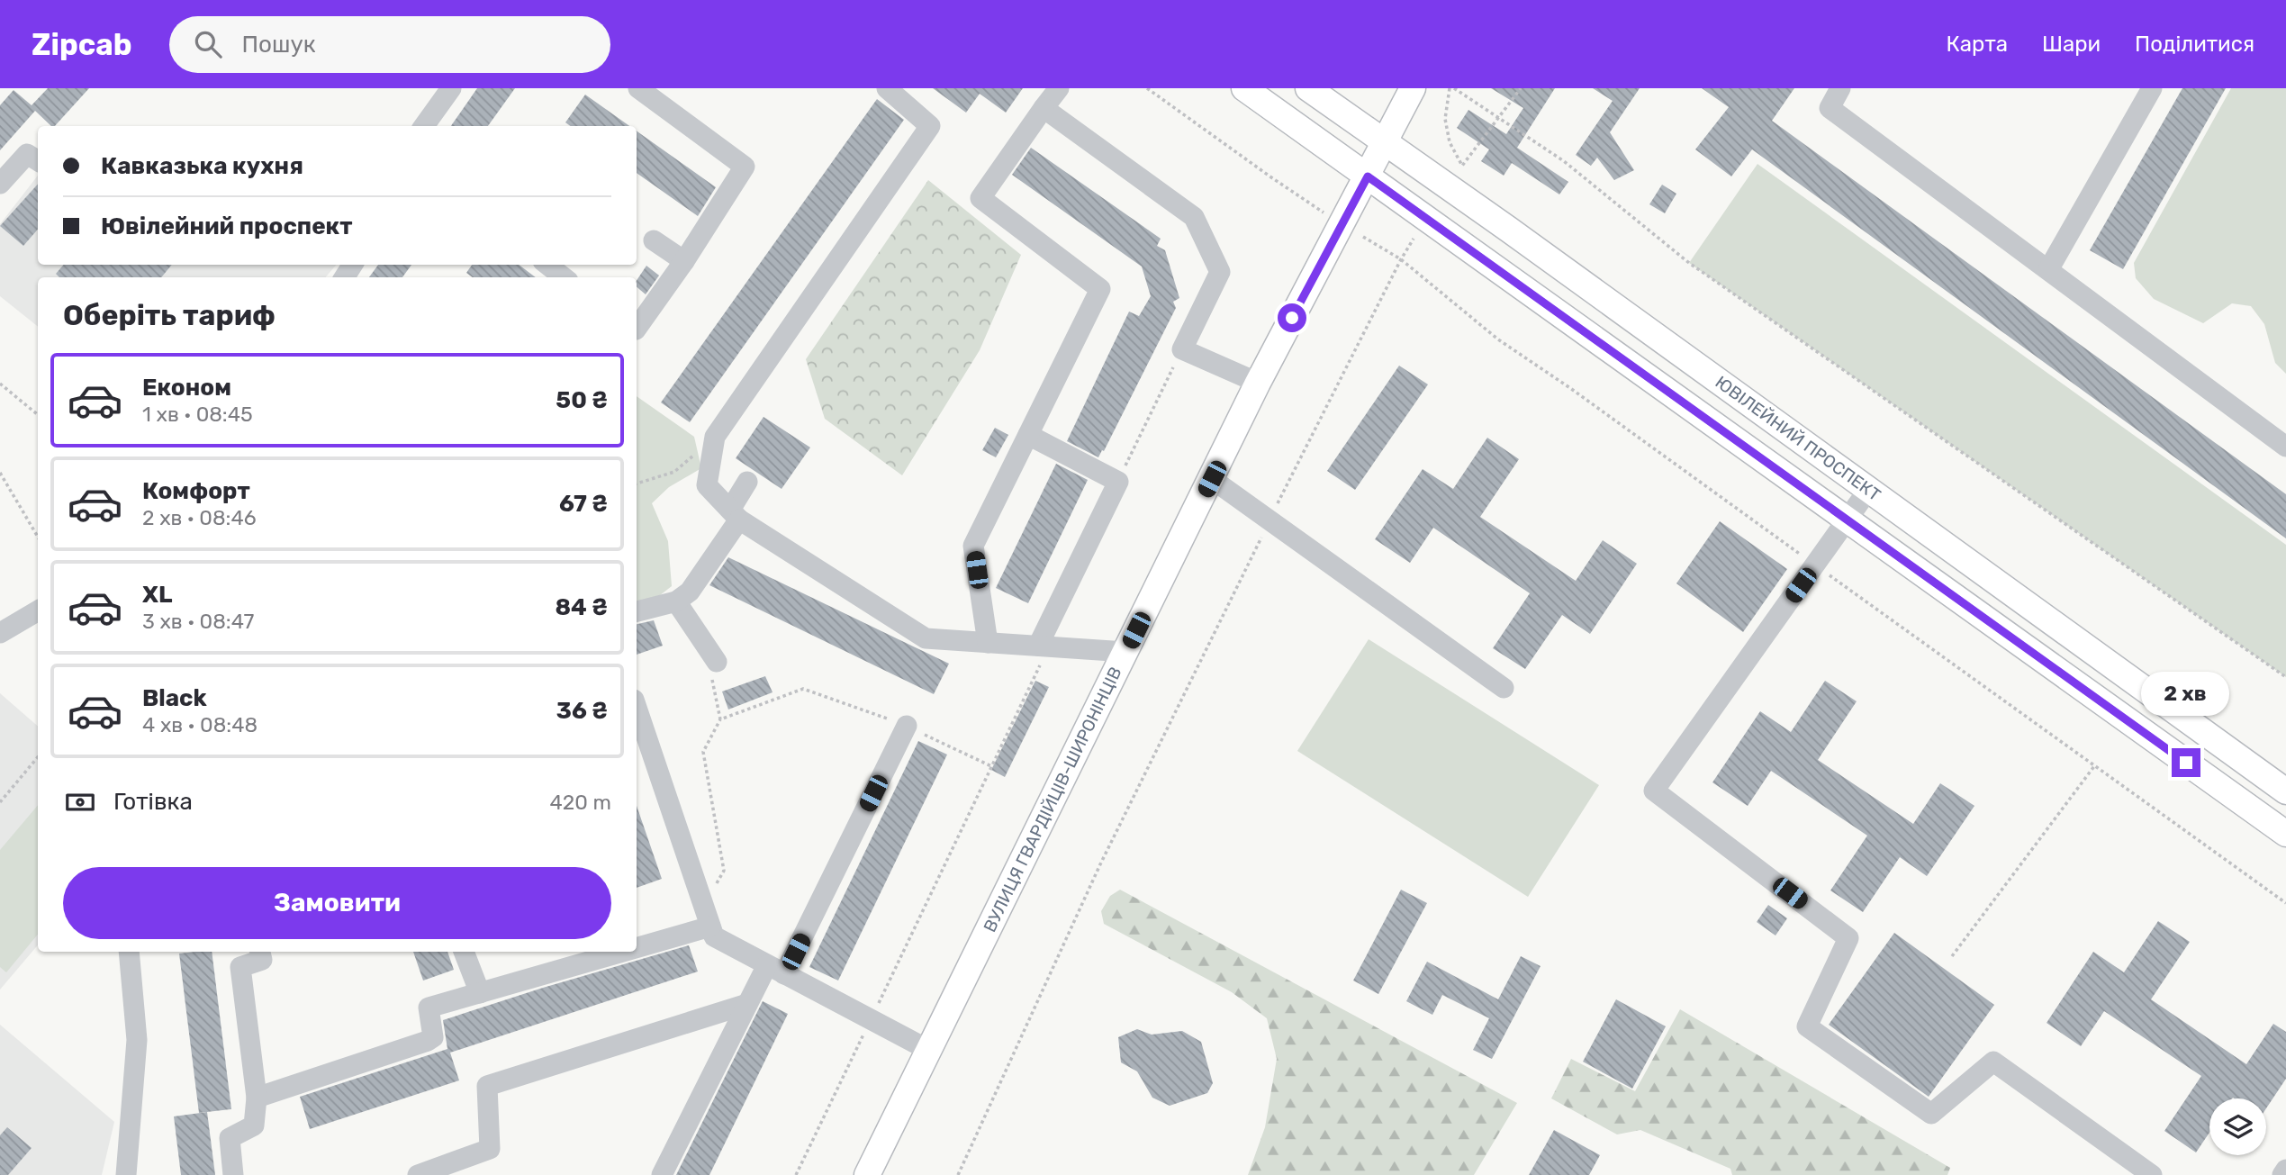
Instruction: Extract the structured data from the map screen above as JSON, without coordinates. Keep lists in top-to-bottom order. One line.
{"streets":{"main road":["ЮВІЛЕЙНИЙ ПРОСПЕКТ","ВУЛИЦЯ ГВАРДІЙЦІВ-ШИРОНІНЦІВ"]},"crossings":[["ЮВІЛЕЙНИЙ ПРОСПЕКТ","ВУЛИЦЯ ГВАРДІЙЦІВ-ШИРОНІНЦІВ"]],"page":{"header":"Zipcab","search":"Пошук","nav":["Карта","Шари","Поділитися"],"banner":["Кавказька кухня","Ювілейний проспект"],"heading":"Оберіть тариф","list":[{"name":"Економ","note":"1 хв · 08:45","value":"50 ₴"},{"name":"Комфорт","note":"2 хв · 08:46","value":"67 ₴"},{"name":"XL","note":"3 хв · 08:47","value":"84 ₴"},{"name":"Black","note":"4 хв · 08:48","value":"36 ₴"}],"bubble":"2 хв","pay":["Готівка","420 m"],"buttons":"Замовити"}}
